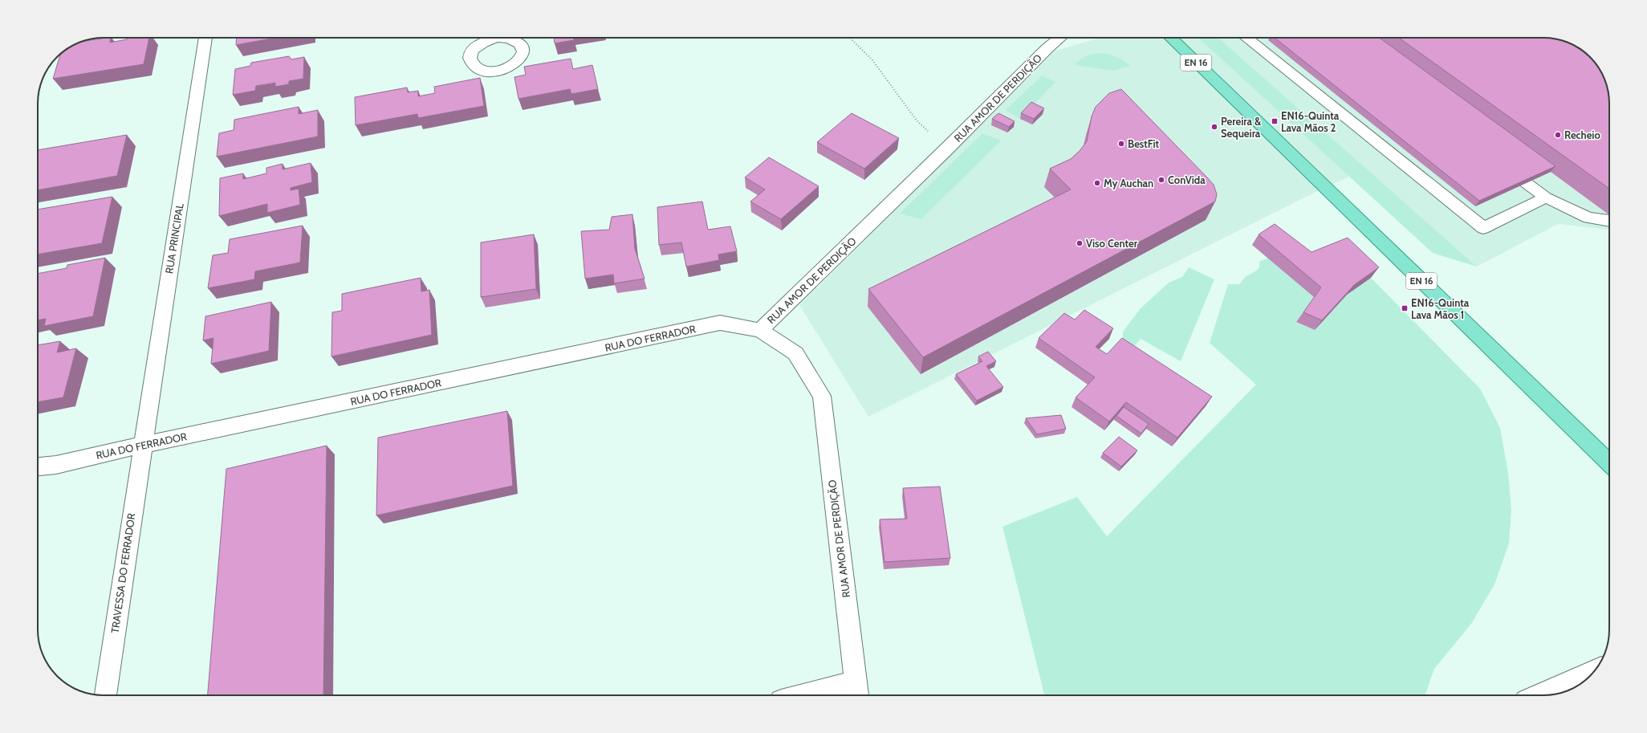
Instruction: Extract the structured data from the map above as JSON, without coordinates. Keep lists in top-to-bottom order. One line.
{"streets":{"main road":["EN 16"],"street":["RUA AMOR DE PERDIÇÃO","RUA PRINCIPAL","RUA DO FERRADOR","TRAVESSA DO FERRADOR"]},"crossings":[["RUA AMOR DE PERDIÇÃO","RUA DO FERRADOR"],["RUA PRINCIPAL","RUA DO FERRADOR"],["RUA PRINCIPAL","TRAVESSA DO FERRADOR"],["RUA DO FERRADOR","TRAVESSA DO FERRADOR"]],"places":{"transit":["EN16-Quinta Lava Mãos 2","EN16-Quinta Lava Mãos 1"],"other":["Pereira & Sequeira","Recheio","BestFit","ConVida","My Auchan","Viso Center"]}}
